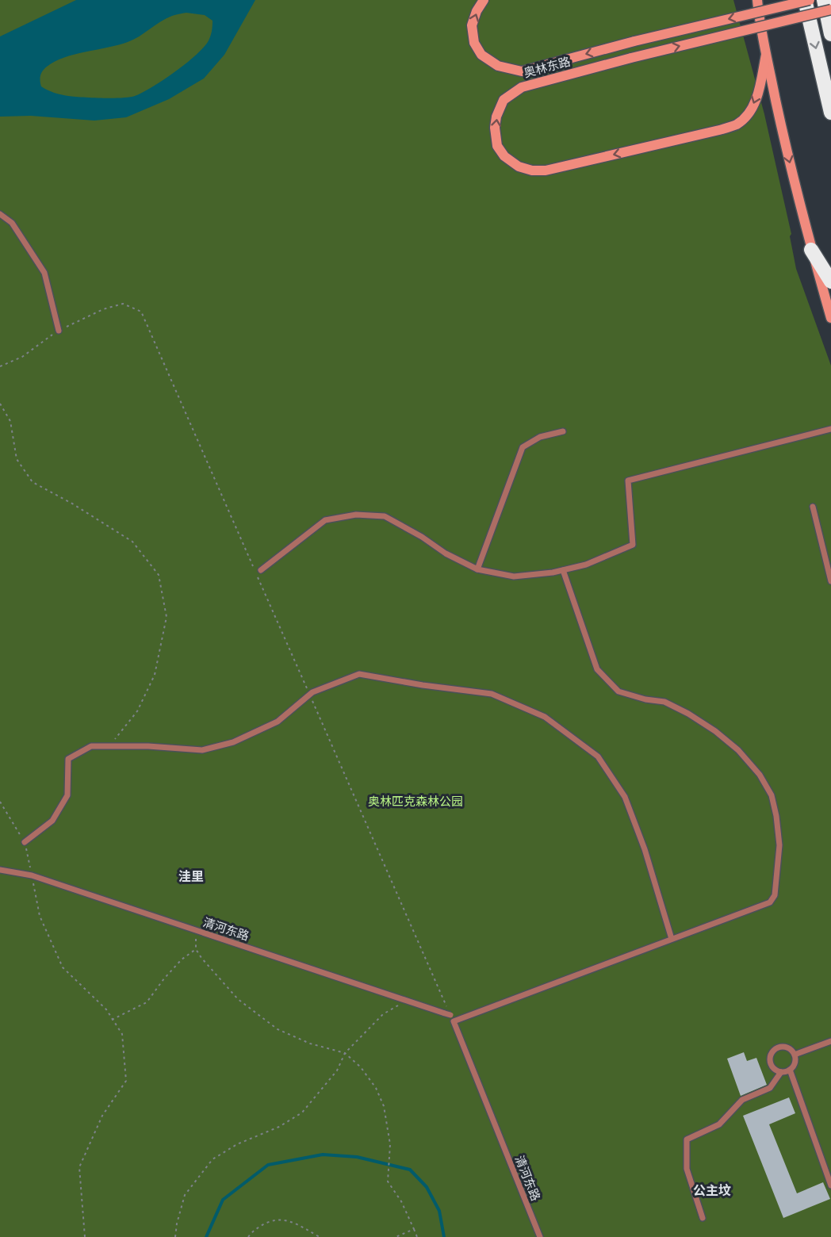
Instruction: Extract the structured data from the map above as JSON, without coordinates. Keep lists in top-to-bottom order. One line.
{"streets":{"main road":["奥林东路"],"lane":["清河东路"]},"districts":["洼里","公主坟"],"parks":["奥林匹克森林公园"]}
